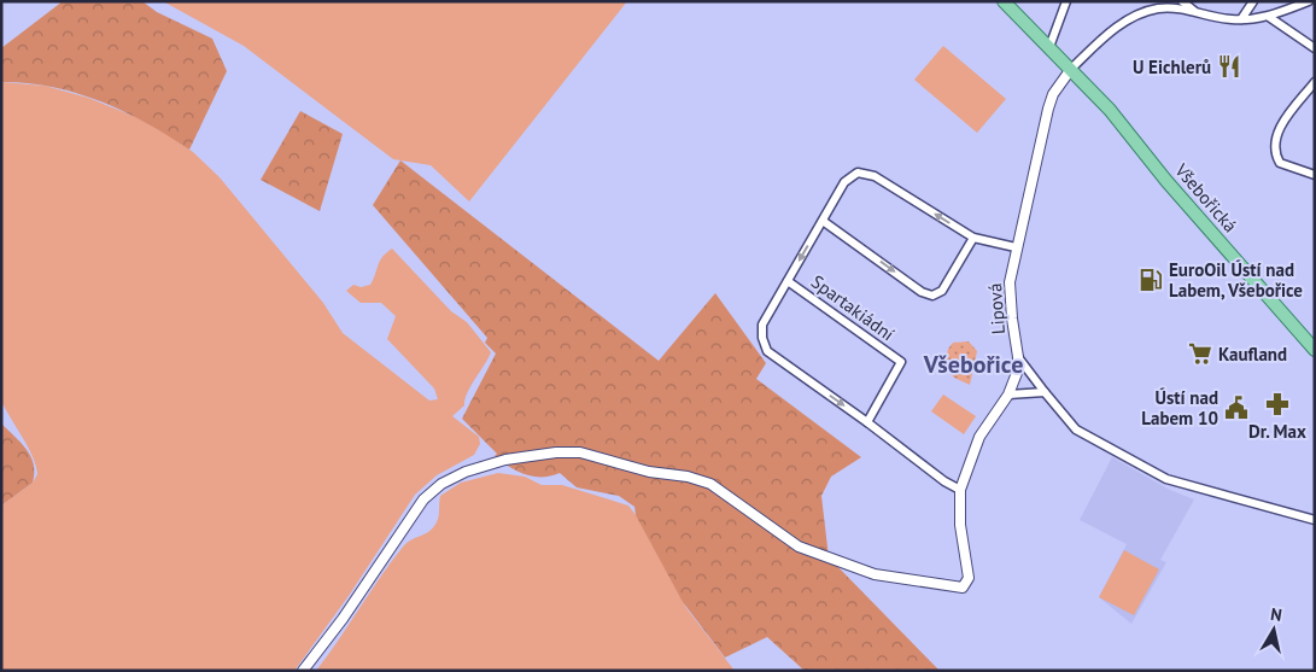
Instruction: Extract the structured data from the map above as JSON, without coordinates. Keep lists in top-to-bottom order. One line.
{"streets":{"main road":["Všebořická"],"street":["Spartakiádní","Lipová"]},"crossings":[["Všebořická","Lipová"],["Spartakiádní","Lipová"]],"districts":["Všebořice"],"places":{"restaurant":["U Eichlerů"],"fuel station":["EuroOil Ústí nad Labem, Všebořice"],"supermarket":["Kaufland"],"pharmacy":["Dr. Max"],"public building":["Ústí nad Labem 10"]},"north":"top"}
